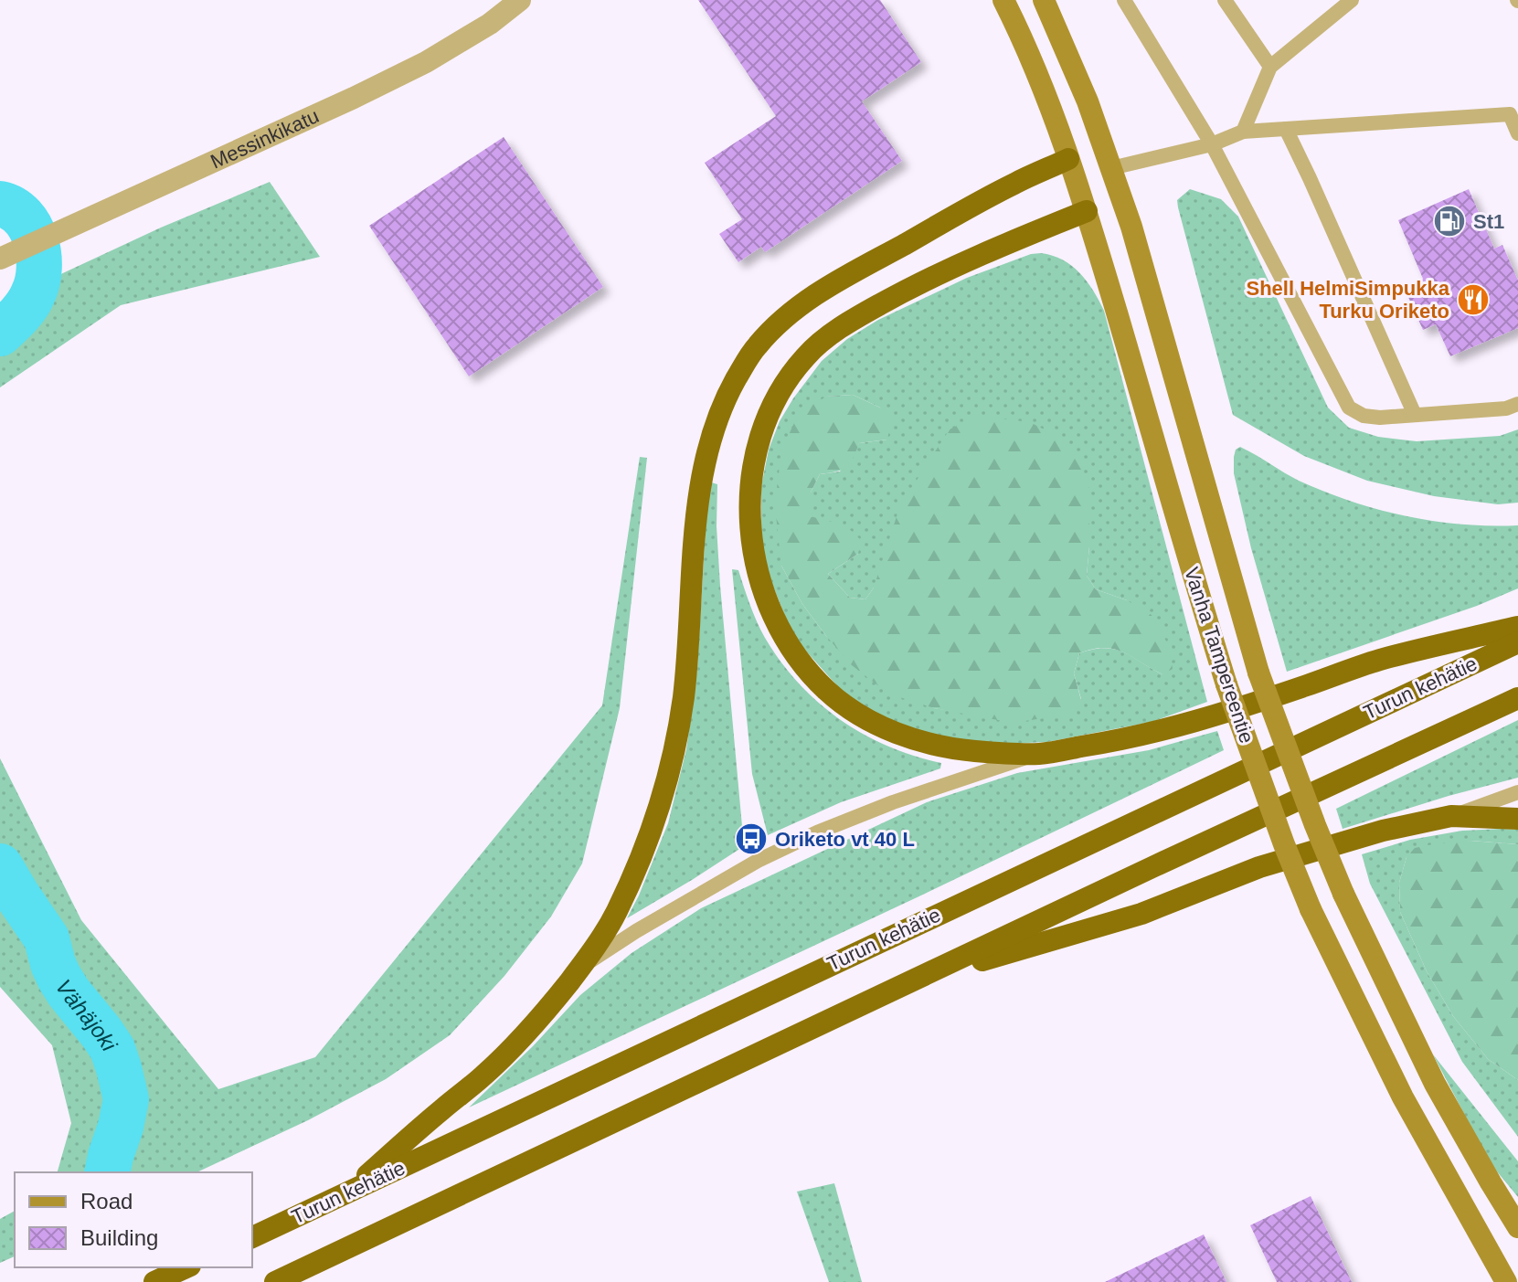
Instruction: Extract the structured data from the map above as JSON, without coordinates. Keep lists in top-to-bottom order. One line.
{"streets":{"highway":["Turun kehätie"],"main road":["Vanha Tampereentie"],"street":["Messinkikatu"]},"water":["Vähäjoki"],"places":{"fuel station":["St1"],"restaurant":["Shell HelmiSimpukka Turku Oriketo"],"bus stop":["Oriketo vt 40 L"]},"legend":["Road","Building"]}
